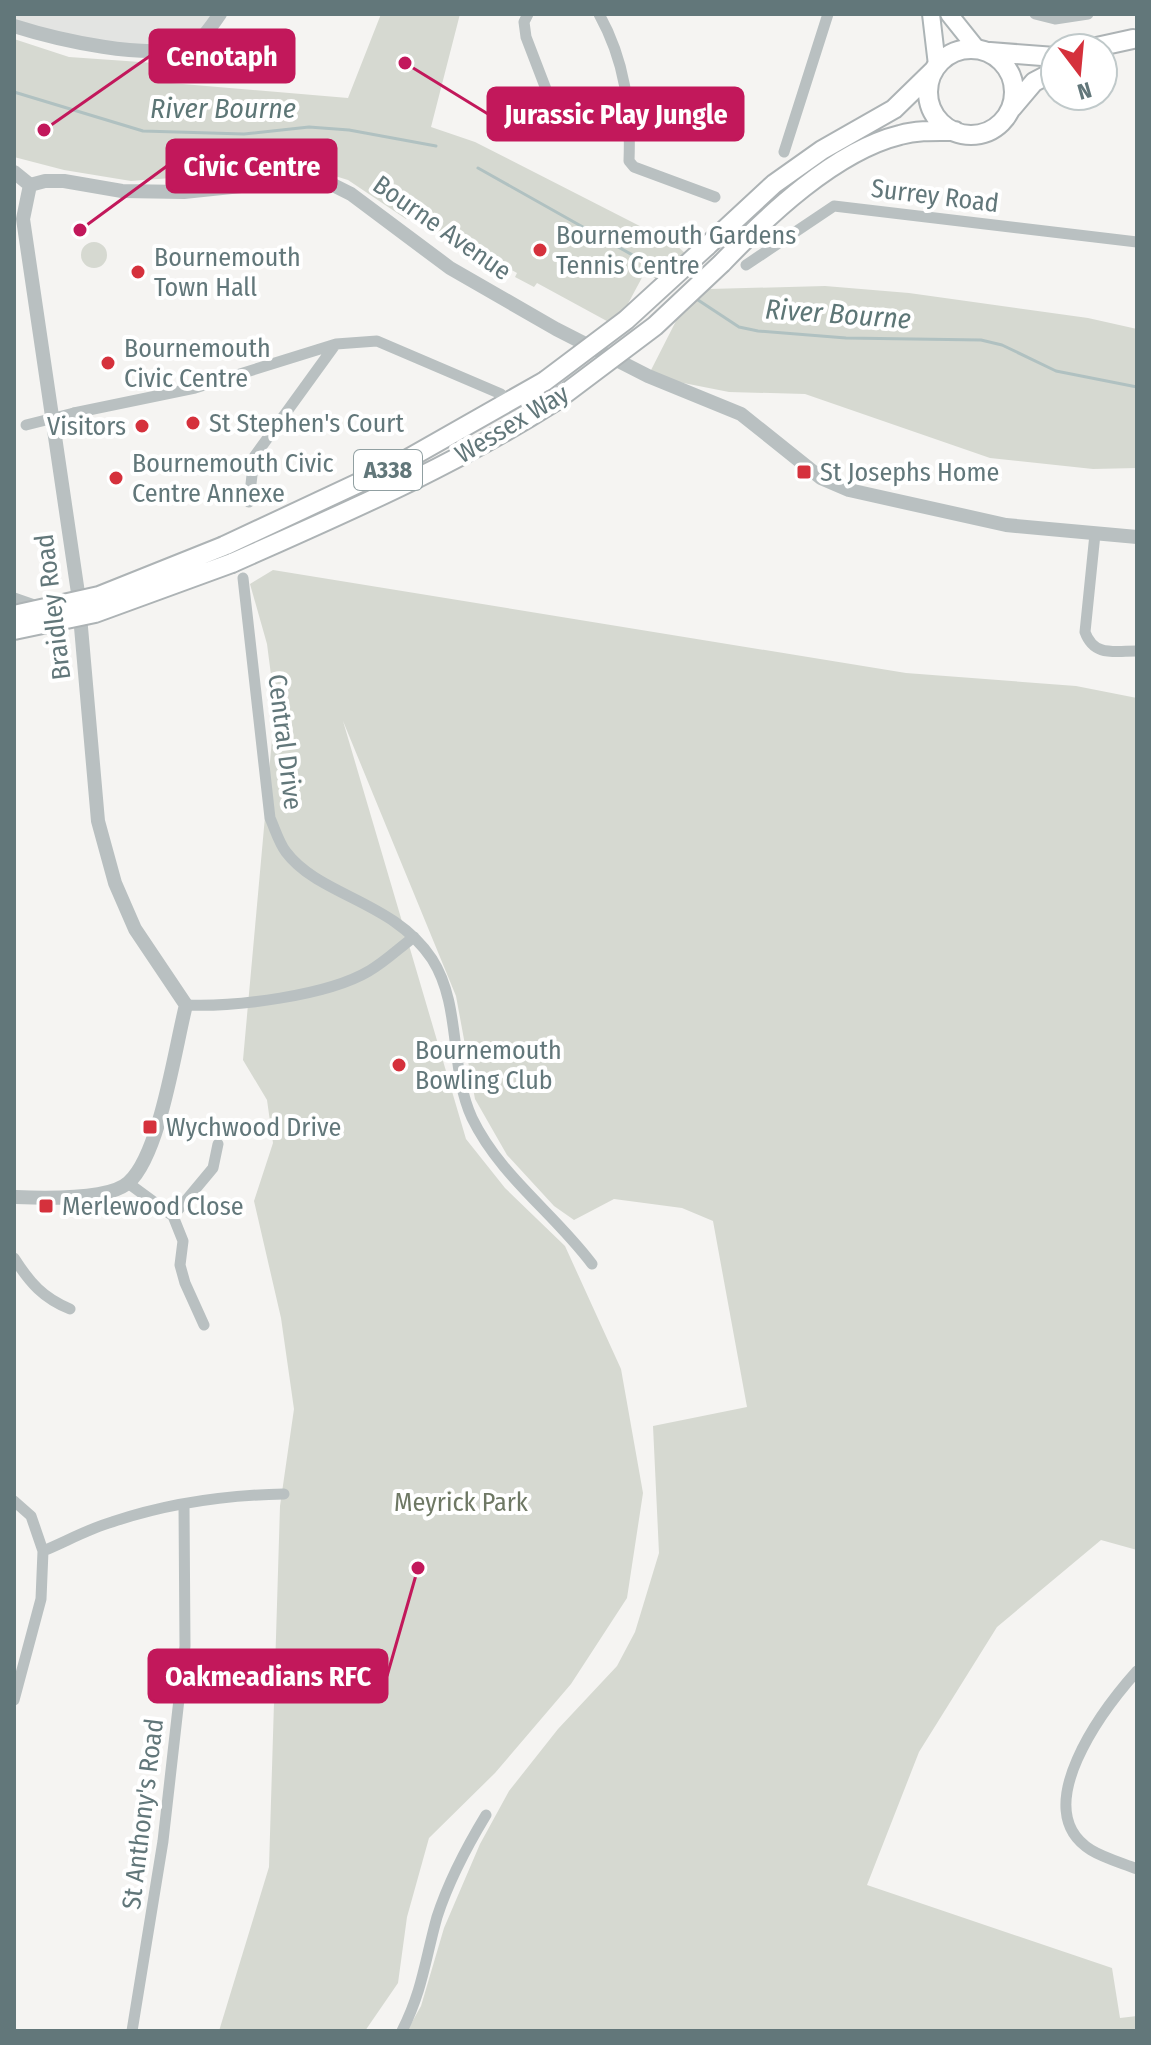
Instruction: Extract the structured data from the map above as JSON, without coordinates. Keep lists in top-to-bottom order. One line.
{"streets":{"highway":["Wessex Way","A338"],"street":["Surrey Road","Bourne Avenue","Braidley Road","Central Drive","St Anthony's Road"]},"crossings":[["Bourne Avenue","Braidley Road"],["Wessex Way","Central Drive"]],"water":["River Bourne"],"parks":["Meyrick Park"],"places":{"other":["Jurassic Play Jungle","Cenotaph","Civic Centre","Bournemouth Gardens Tennis Centre","Bournemouth Town Hall","Bournemouth Civic Centre","St Stephen's Court","Visitors","Bournemouth Civic Centre Annexe","Bournemouth Bowling Club","Oakmeadians RFC"],"transit":["St Josephs Home","Wychwood Drive","Merlewood Close"]},"north":"bottom"}
